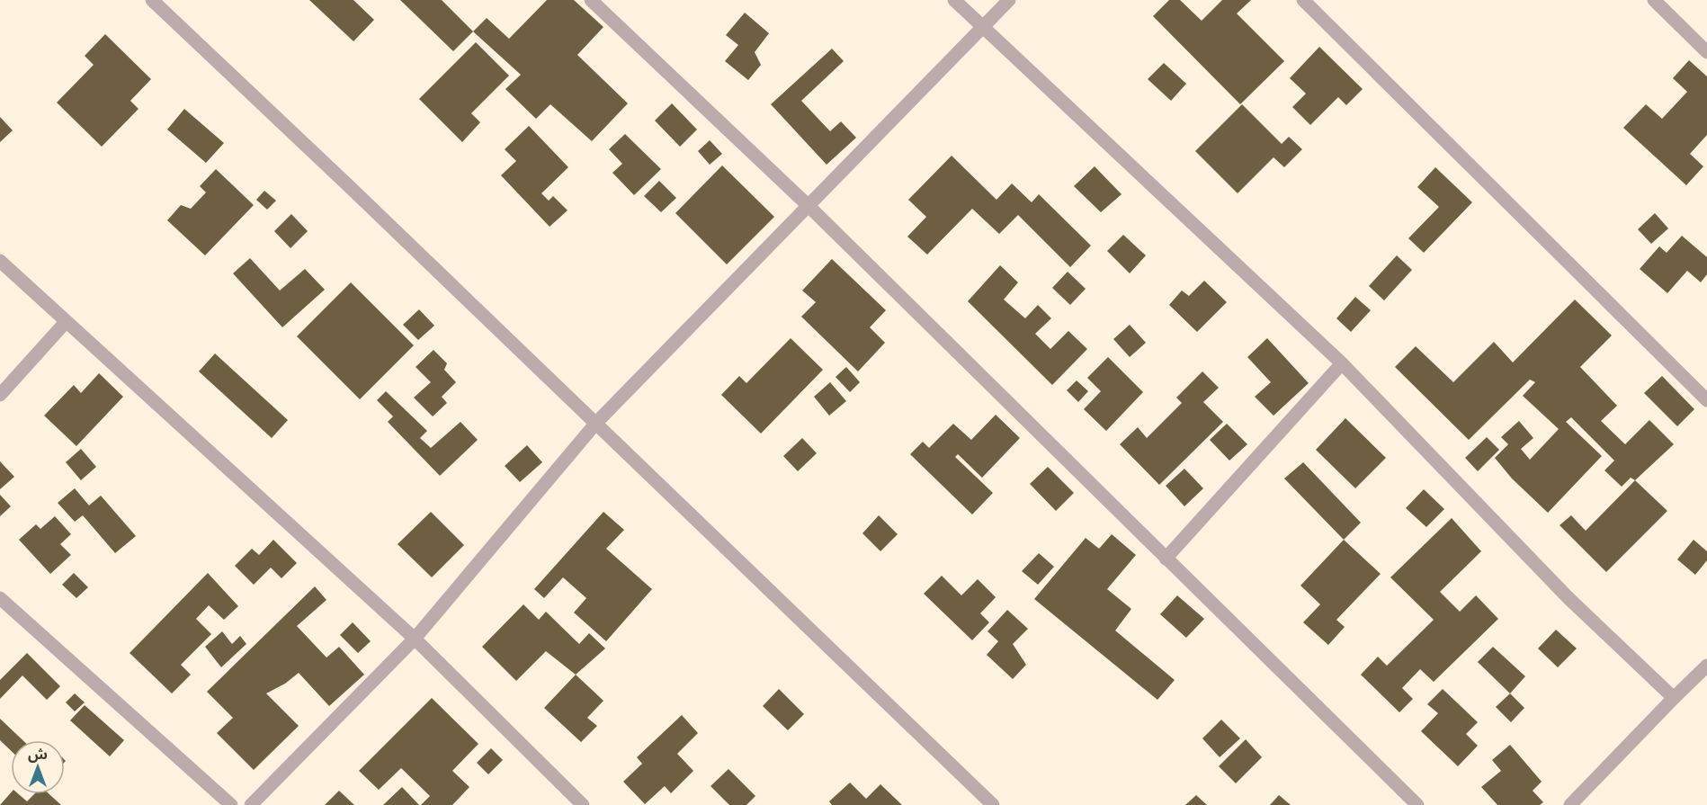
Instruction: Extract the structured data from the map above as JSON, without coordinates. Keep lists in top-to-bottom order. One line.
{"north":"top"}
